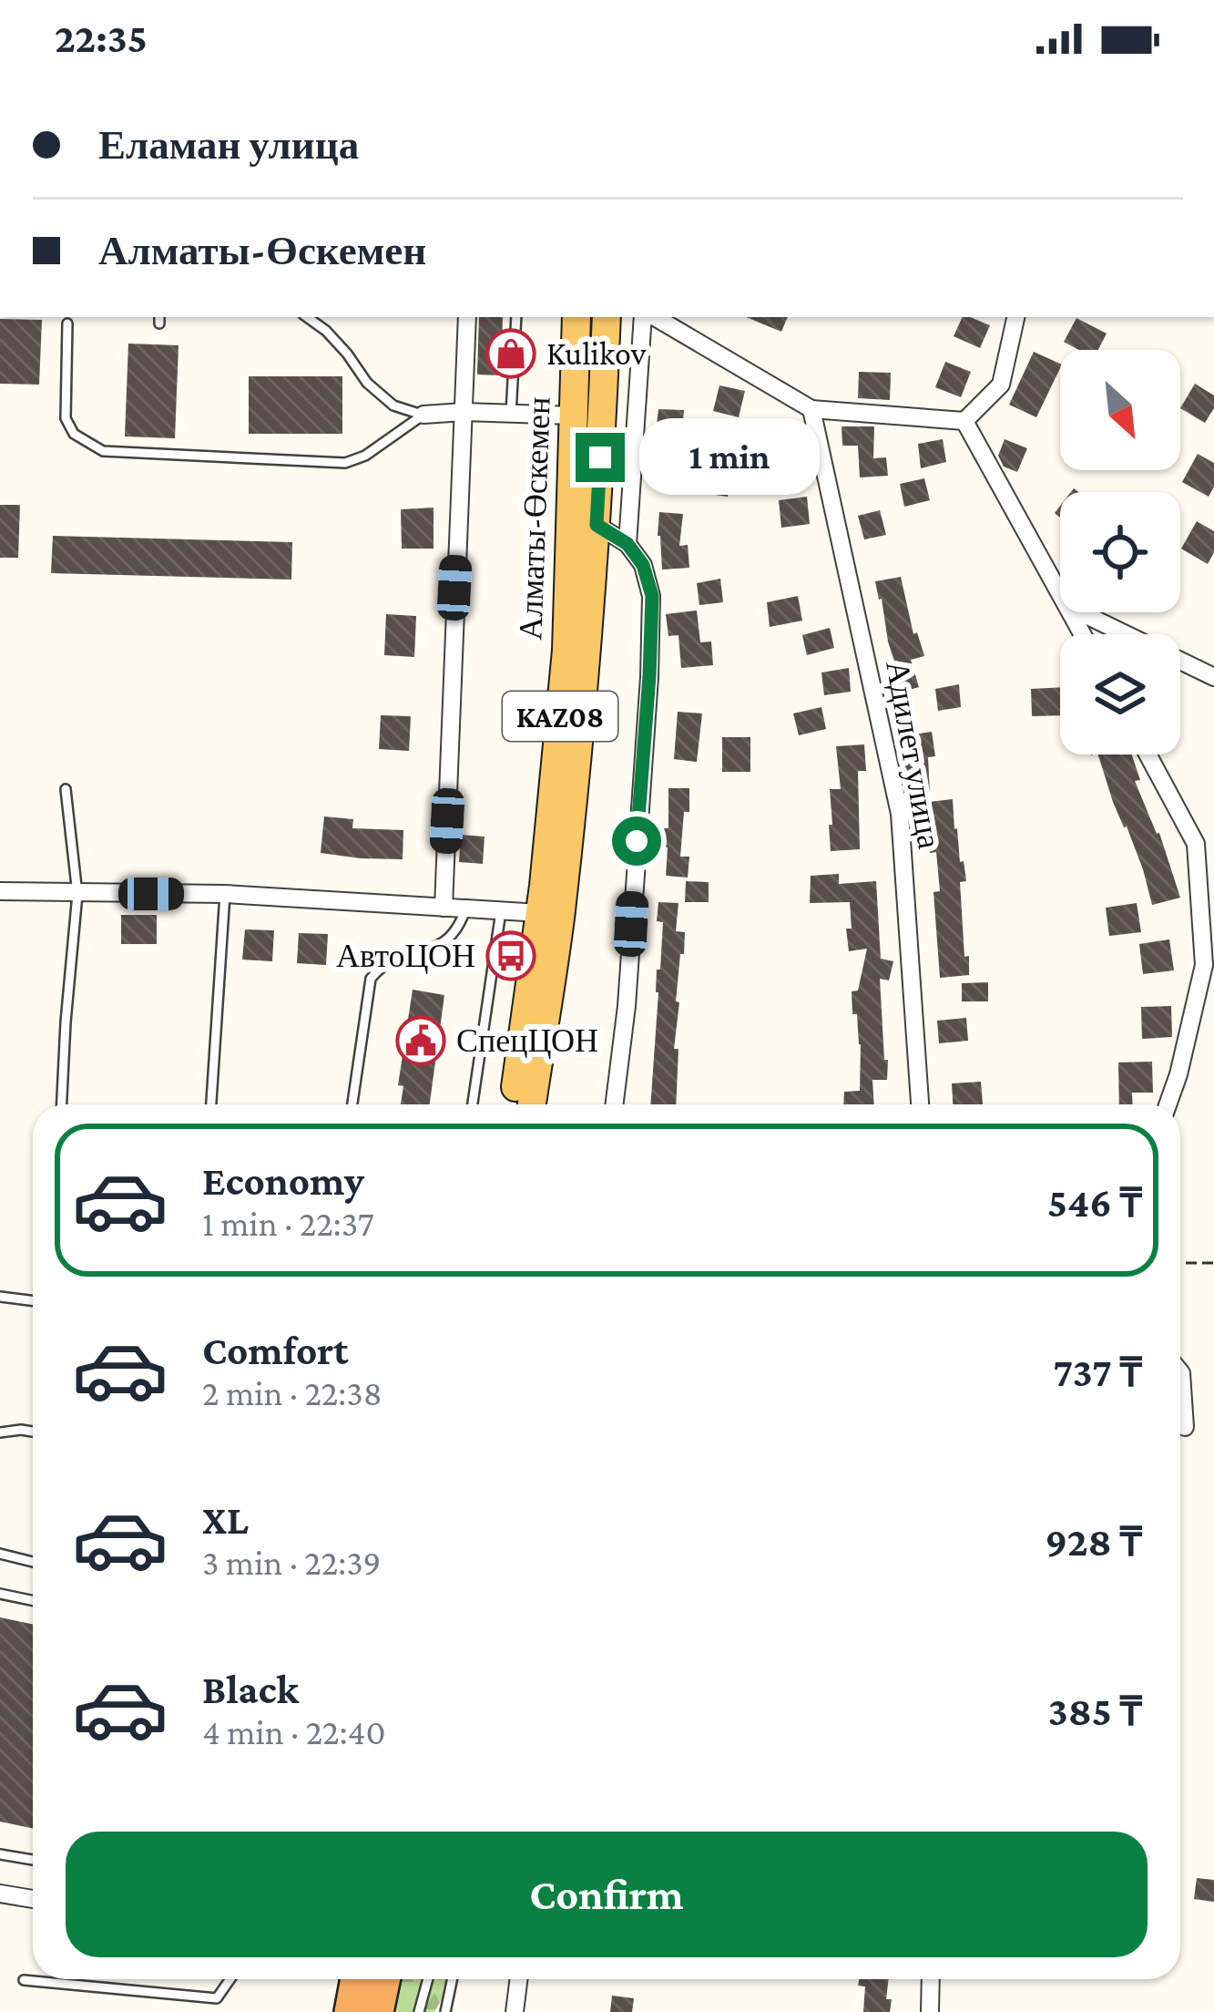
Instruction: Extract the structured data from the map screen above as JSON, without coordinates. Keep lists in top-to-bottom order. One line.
{"streets":{"main road":["Алматы-Өскемен","KAZ08"],"street":["Адилет улица"]},"places":{"shop":["Kulikov"],"bus stop":["АвтоЦОН"],"public building":["СпецЦОН"]},"north":"bottom right","page":{"status":"22:35","banner":["Еламан улица","Алматы-Өскемен"],"bubble":"1 min","list":[{"name":"Economy","note":"1 min · 22:37","value":"546 ₸"},{"name":"Comfort","note":"2 min · 22:38","value":"737 ₸"},{"name":"XL","note":"3 min · 22:39","value":"928 ₸"},{"name":"Black","note":"4 min · 22:40","value":"385 ₸"}],"buttons":"Confirm"}}
